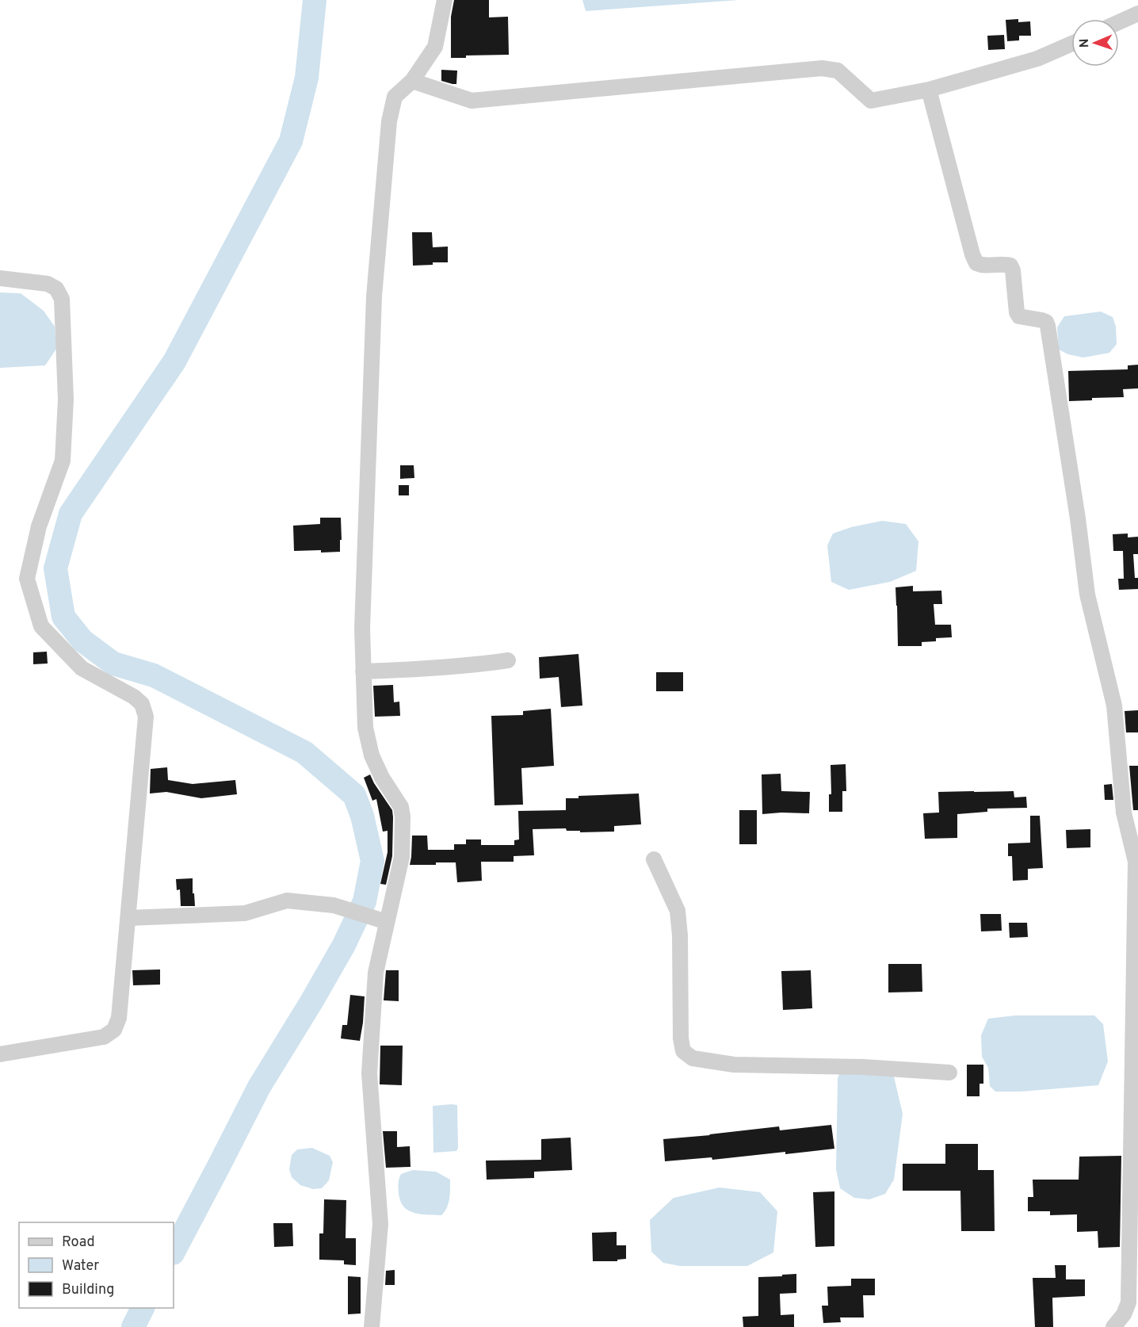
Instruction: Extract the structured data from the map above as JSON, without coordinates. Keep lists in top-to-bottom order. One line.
{"legend":["Road","Water","Building"],"north":"left"}
